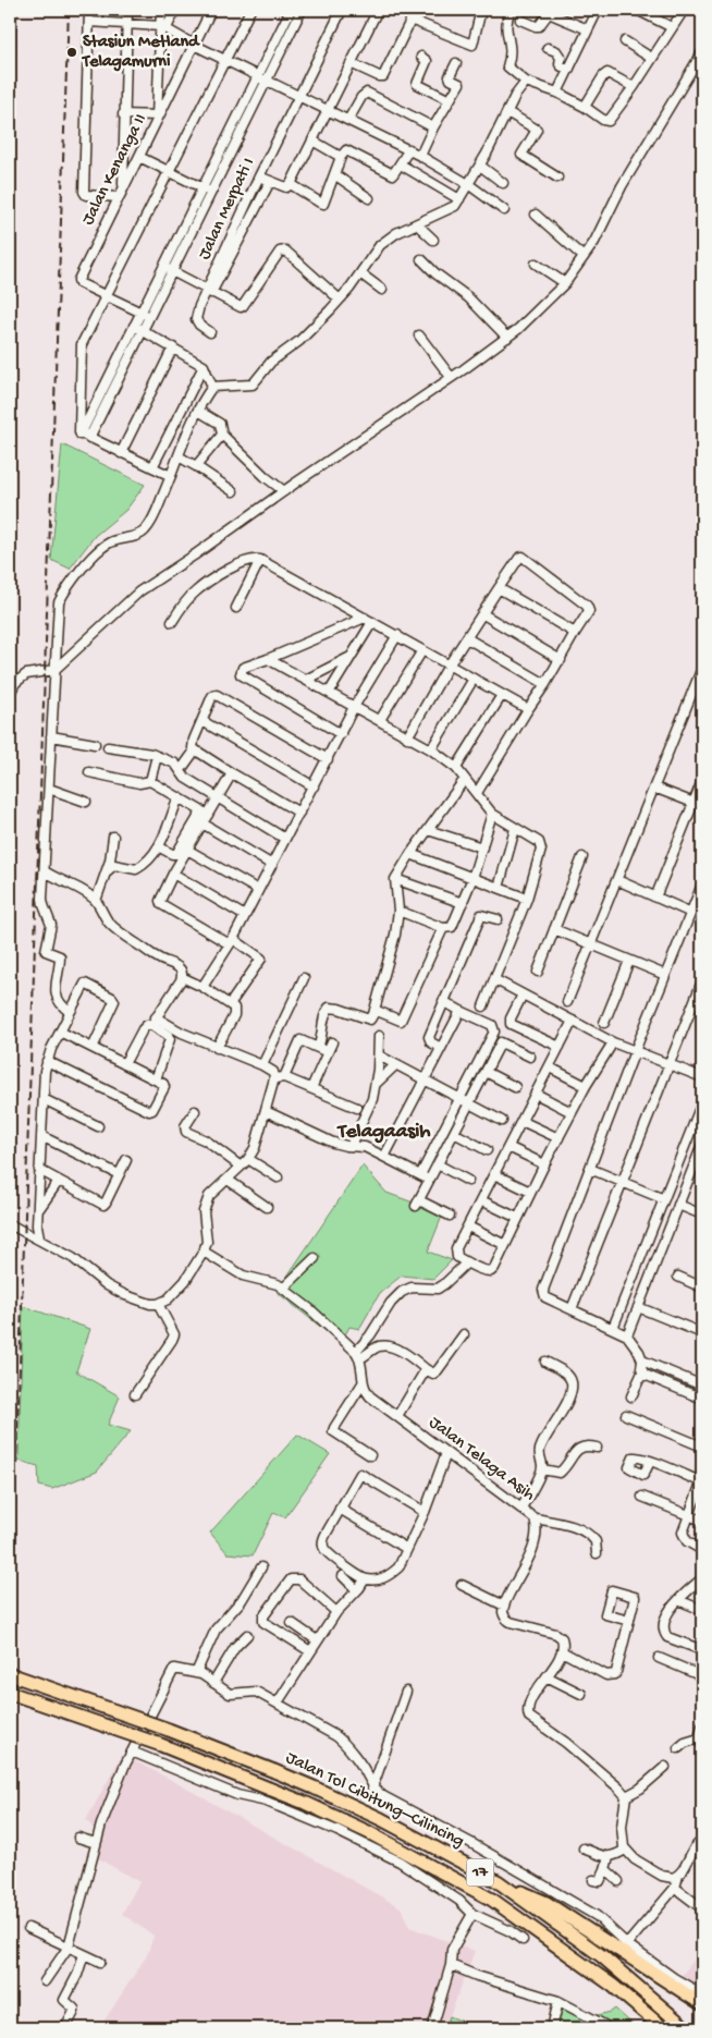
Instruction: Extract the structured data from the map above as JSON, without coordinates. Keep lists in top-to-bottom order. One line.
{"streets":{"highway":["Jalan Tol Cibitung–Cilincing","17"],"street":["Jalan Kenanga II","Jalan Merpati I","Jalan Telaga Asih"]},"districts":["Telagaasih"],"places":["Stasiun Metland Telagamurni"]}
